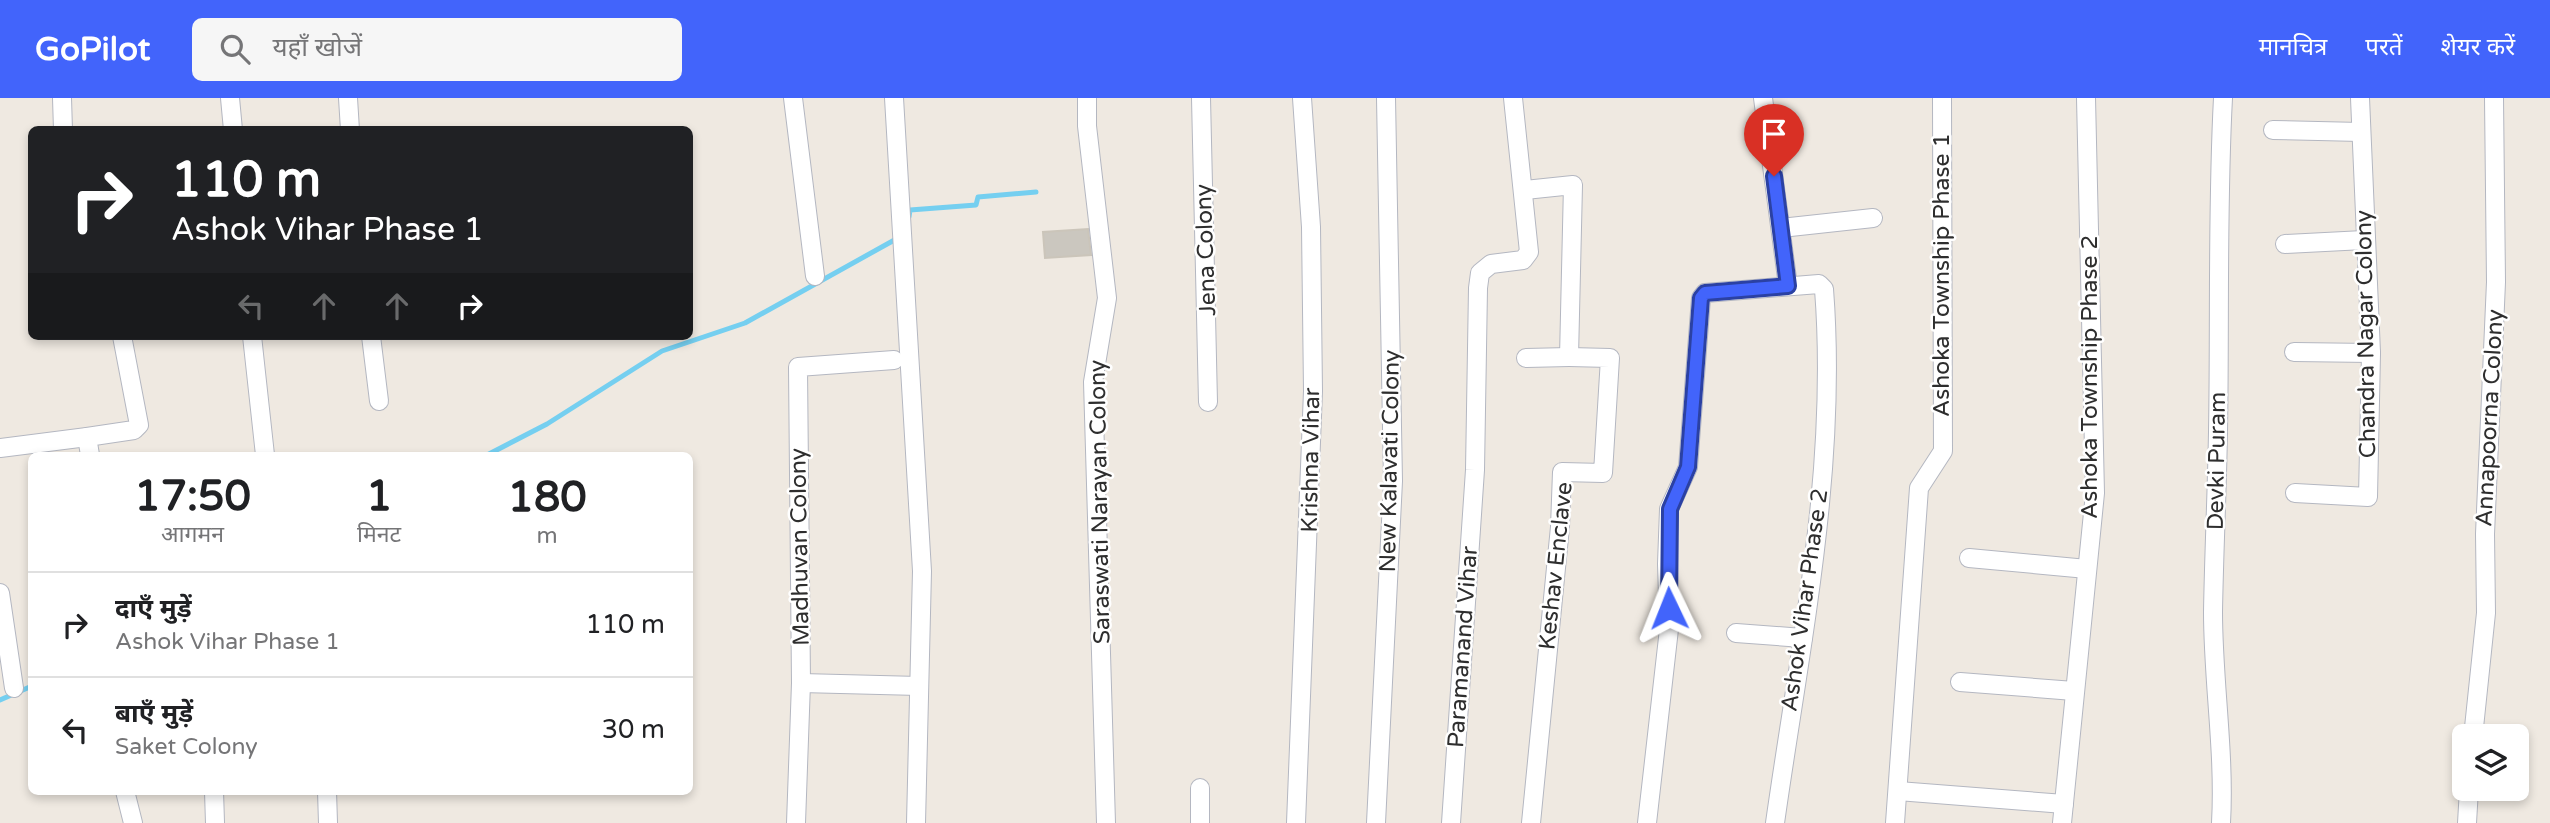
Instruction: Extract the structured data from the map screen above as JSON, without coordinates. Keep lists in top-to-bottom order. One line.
{"streets":{"street":["Jena Colony","Ashoka Township Phase 1","Chandra Nagar Colony","Ashoka Township Phase 2","Annapoorna Colony","Krishna Vihar","New Kalavati Colony","Devki Puram","Saraswati Narayan Colony","Madhuvan Colony","Keshav Enclave","Ashok Vihar Phase 2","Paramanand Vihar"]},"page":{"header":"GoPilot","search":"यहाँ खोजें","nav":["मानचित्र","परतें","शेयर करें"],"turn":["110 m","Ashok Vihar Phase 1"],"eta":["17:50","आगमन","1","मिनट","180","m"],"list":[{"name":"दाएँ मुड़ें","note":"Ashok Vihar Phase 1","value":"110 m"},{"name":"बाएँ मुड़ें","note":"Saket Colony","value":"30 m"}]}}
